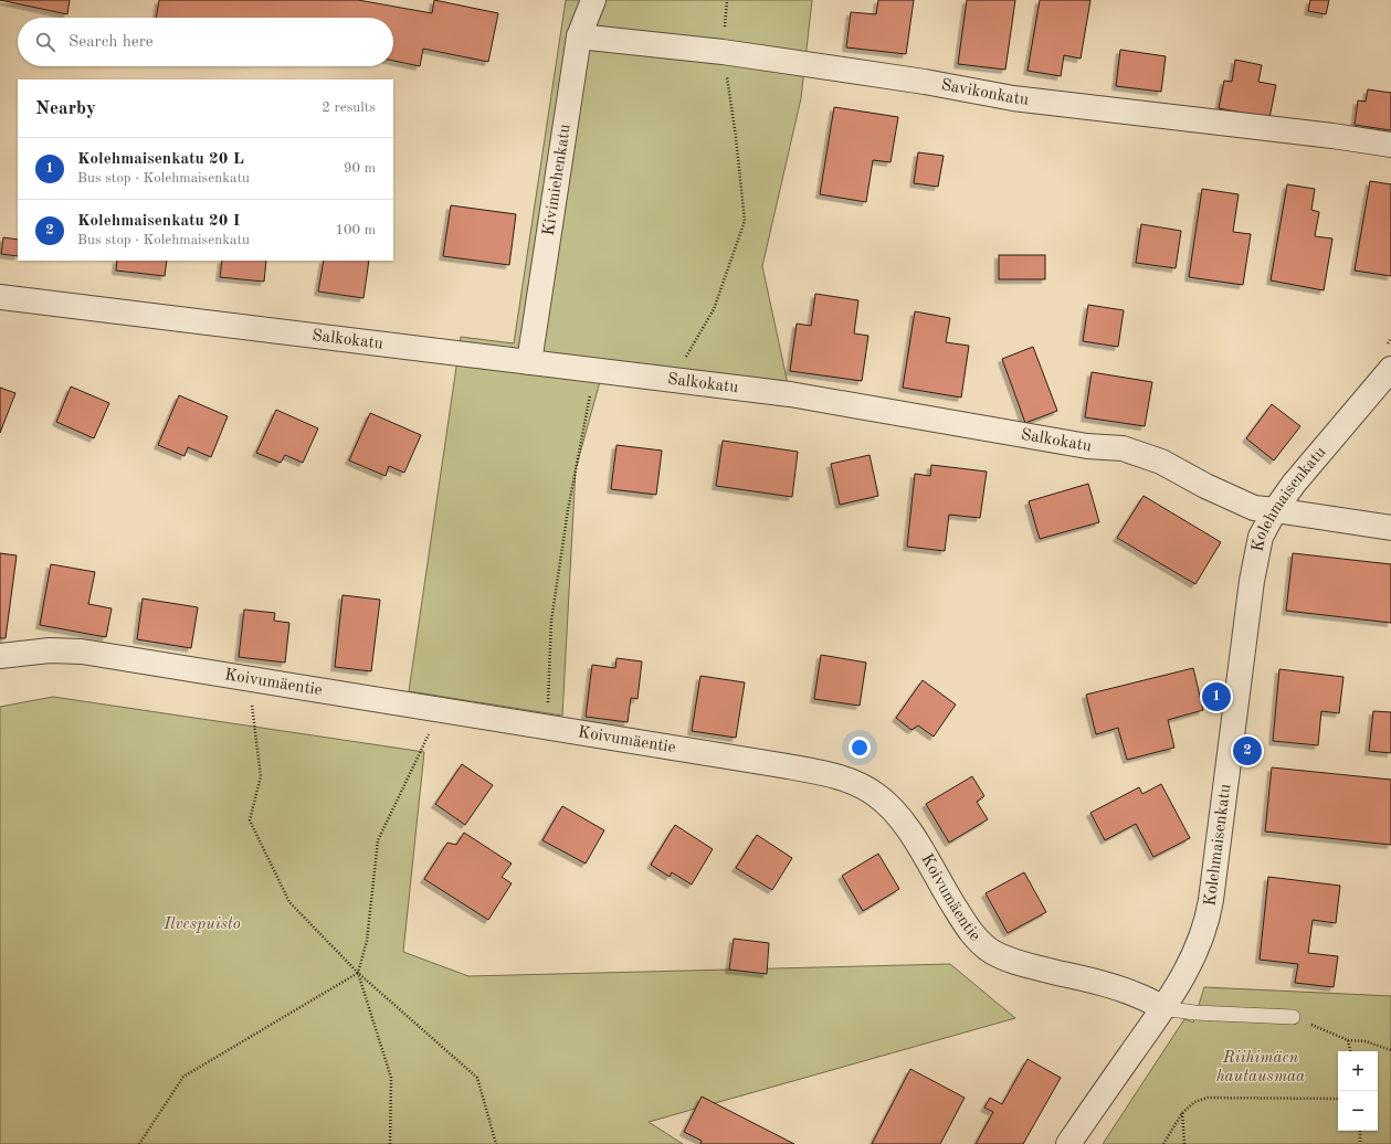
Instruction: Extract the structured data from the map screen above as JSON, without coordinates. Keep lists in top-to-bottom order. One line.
{"streets":{"street":["Savikonkatu","Kivimiehenkatu","Salkokatu","Kolehmaisenkatu","Koivumäentie"]},"crossings":[["Savikonkatu","Kivimiehenkatu"],["Kivimiehenkatu","Salkokatu"],["Salkokatu","Kolehmaisenkatu"],["Kolehmaisenkatu","Koivumäentie"]],"parks":["Ilvespuisto","Riihimäen hautausmaa"],"page":{"search":"Search here","heading":["Nearby","2 results"],"list":[{"mark":"1","name":"Kolehmaisenkatu 20 L","note":"Bus stop · Kolehmaisenkatu","value":"90 m"},{"mark":"2","name":"Kolehmaisenkatu 20 I","note":"Bus stop · Kolehmaisenkatu","value":"100 m"}],"pins":["1","2"],"map_buttons":["+","−"]}}
